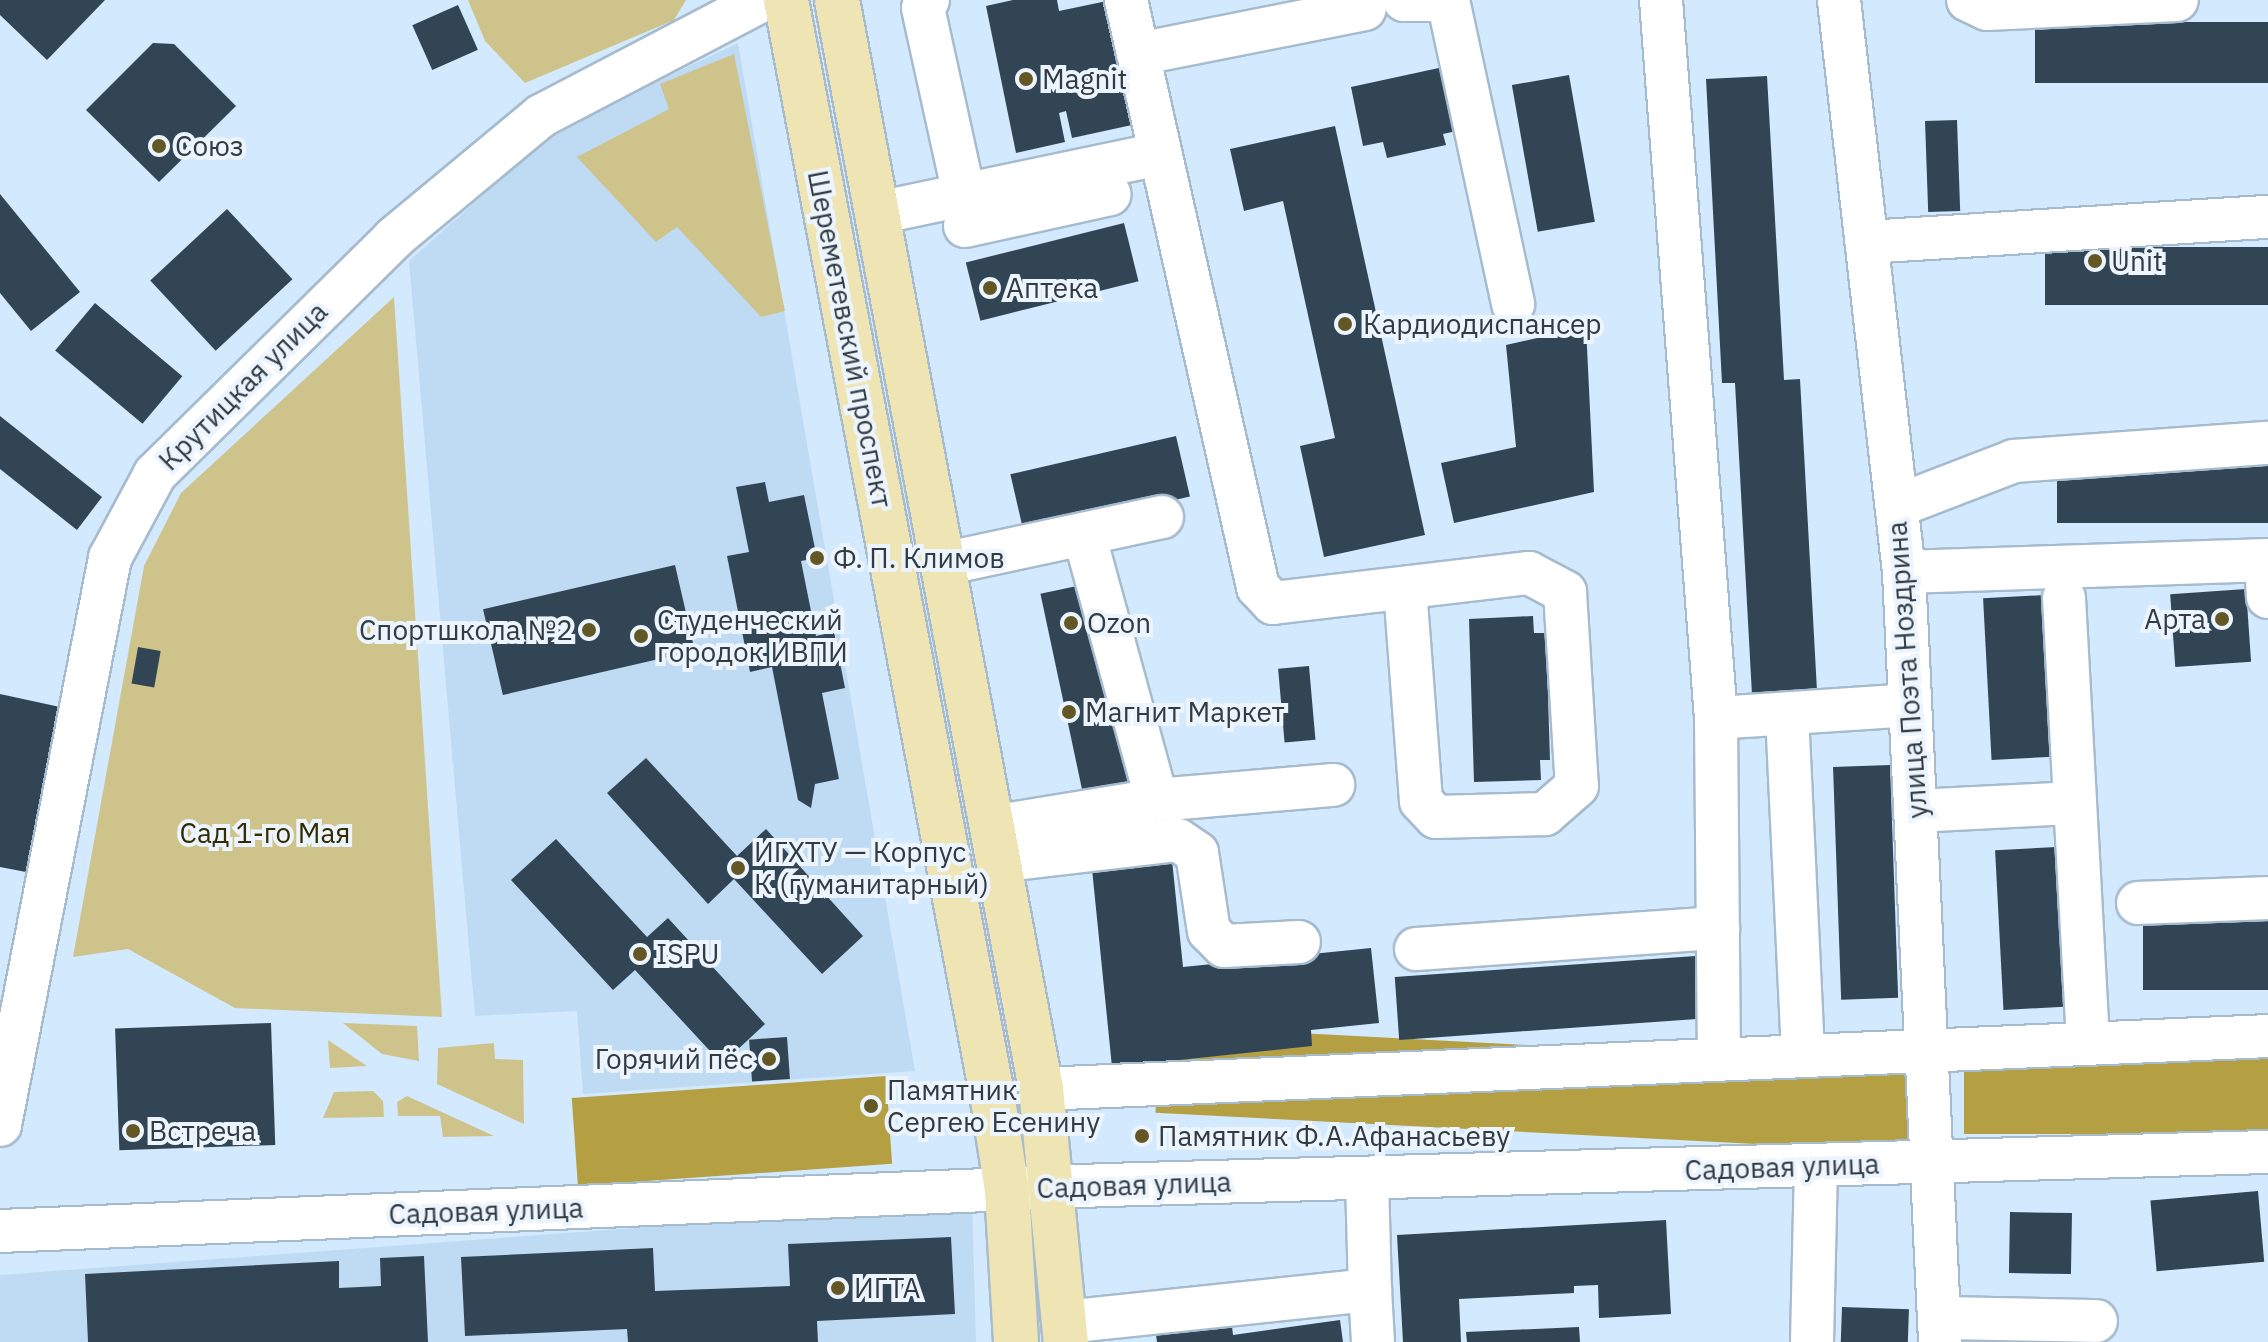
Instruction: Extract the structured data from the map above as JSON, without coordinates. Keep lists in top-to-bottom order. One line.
{"streets":{"main road":["Шереметевский проспект"],"street":["Крутицкая улица","улица Поэта Ноздрина","Садовая улица"]},"crossings":[["Шереметевский проспект","Садовая улица"],["улица Поэта Ноздрина","Садовая улица"]],"parks":["Сад 1-го Мая"],"places":["Magnit","Союз","Unit","Аптека","Кардиодиспансер","Ф. П. Климов","Арта","Ozon","Спортшкола №2","Студенческий городок ИВПИ","Магнит Маркет","ИГХТУ — Корпус К (гуманитарный)","ISPU","Горячий пёс","Памятник Сергею Есенину","Встреча","Памятник Ф.А.Афанасьеву","ИГТА"]}
